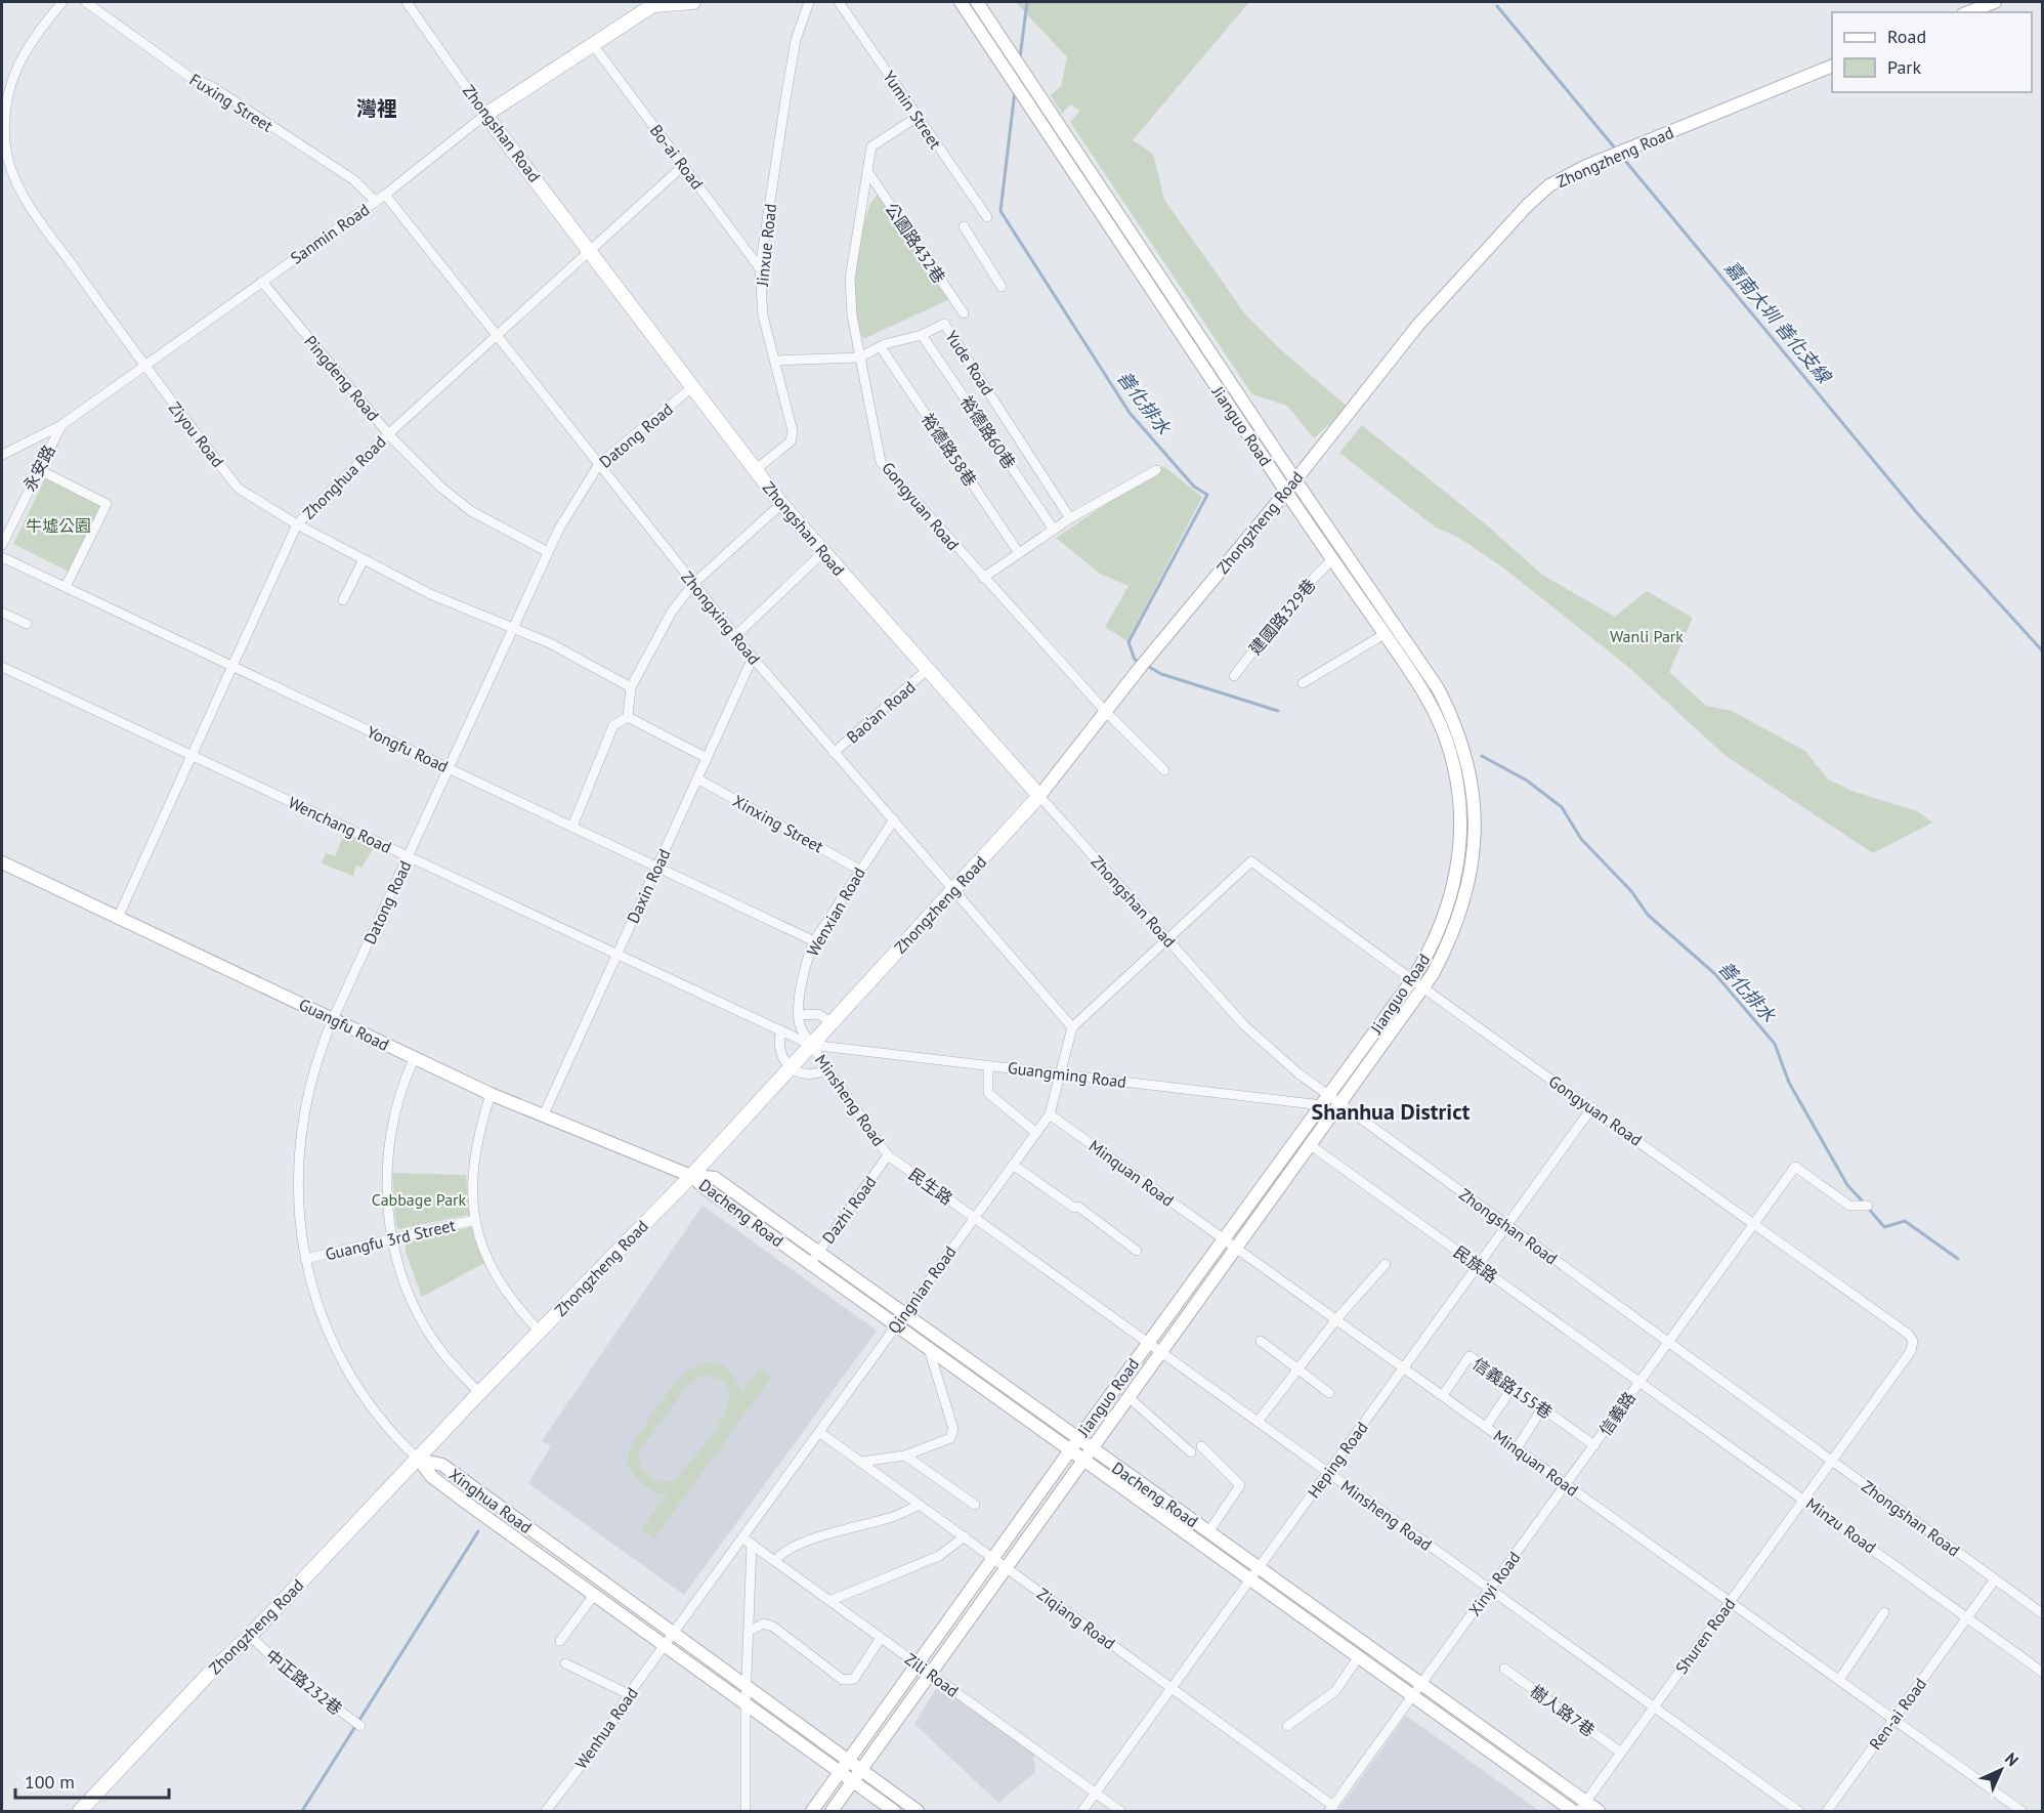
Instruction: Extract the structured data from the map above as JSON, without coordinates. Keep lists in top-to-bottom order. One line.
{"streets":{"main road":["Zhongshan Road","Zhongzheng Road","Sanmin Road"],"street":["Fuxing Street","Yumin Street","Bo-ai Road","公園路432巷","Jinxue Road","Yude Road","Pingdeng Road","Jianguo Road","裕德路60巷","Ziyou Road","Datong Road","裕德路58巷","永安路","Zhonghua Road","Gongyuan Road","建國路329巷","Zhongxing Road","Bao'an Road","Yongfu Road","Xinxing Street","Wenchang Road","Daxin Road","Wenxian Road","Guangfu Road","Guangming Road","Minsheng Road","Minquan Road","民生路","Dazhi Road","Dacheng Road","Guangfu 3rd Street","民族路","Qingnian Road","信義路155巷","信義路","Heping Road","Xinghua Road","Minzu Road","Xinyi Road","Ziqiang Road","Shuren Road","Zili Road","中正路232巷","樹人路7巷","Ren-ai Road","Wenhua Road"]},"crossings":[["Fuxing Street","Sanmin Road"],["Yumin Street","Gongyuan Road"],["Zhongshan Road","Zhongzheng Road"],["Zhongshan Road","Sanmin Road"],["Zhongshan Road","Jinxue Road"],["Zhongshan Road","Jianguo Road"],["Zhongshan Road","Datong Road"],["Zhongshan Road","Zhonghua Road"],["Zhongshan Road","Gongyuan Road"],["Zhongshan Road","Bao'an Road"],["Zhongshan Road","Guangming Road"],["Zhongshan Road","信義路"],["Zhongshan Road","Heping Road"],["Zhongshan Road","Shuren Road"],["Zhongshan Road","Ren-ai Road"],["Bo-ai Road","Sanmin Road"],["Bo-ai Road","Jinxue Road"],["Bo-ai Road","Zhonghua Road"],["Zhongzheng Road","Jianguo Road"],["Zhongzheng Road","Datong Road"],["Zhongzheng Road","Gongyuan Road"],["Zhongzheng Road","Zhongxing Road"],["Zhongzheng Road","Wenchang Road"],["Zhongzheng Road","Guangfu Road"],["Zhongzheng Road","Guangming Road"],["Zhongzheng Road","Minsheng Road"],["Zhongzheng Road","Dacheng Road"],["Zhongzheng Road","Xinghua Road"],["Zhongzheng Road","中正路232巷"],["Sanmin Road","Pingdeng Road"],["Sanmin Road","Ziyou Road"],["Sanmin Road","永安路"],["Sanmin Road","Zhongxing Road"],["公園路432巷","Gongyuan Road"],["Jinxue Road","Yude Road"],["Yude Road","裕德路60巷"],["Yude Road","裕德路58巷"],["Yude Road","Gongyuan Road"],["Pingdeng Road","Datong Road"],["Pingdeng Road","Zhonghua Road"],["Jianguo Road","Gongyuan Road"],["Jianguo Road","建國路329巷"],["Jianguo Road","Guangming Road"],["Jianguo Road","Minsheng Road"],["Jianguo Road","Minquan Road"],["Jianguo Road","Dacheng Road"],["Jianguo Road","民族路"],["Jianguo Road","Xinghua Road"],["Jianguo Road","Ziqiang Road"],["Jianguo Road","Zili Road"],["Ziyou Road","Datong Road"],["Ziyou Road","Zhonghua Road"],["Datong Road","Zhongxing Road"],["Datong Road","Yongfu Road"],["Datong Road","Wenchang Road"],["Datong Road","Guangfu Road"],["Datong Road","Guangfu 3rd Street"],["Datong Road","Xinghua Road"],["Zhonghua Road","Zhongxing Road"],["Zhonghua Road","Yongfu Road"],["Zhonghua Road","Wenchang Road"],["Zhonghua Road","Guangfu Road"],["Gongyuan Road","Heping Road"],["Gongyuan Road","Shuren Road"],["Zhongxing Road","Bao'an Road"],["Zhongxing Road","Daxin Road"],["Zhongxing Road","Wenxian Road"],["Zhongxing Road","Qingnian Road"],["Yongfu Road","Daxin Road"],["Yongfu Road","Wenxian Road"],["Xinxing Street","Daxin Road"],["Xinxing Street","Wenxian Road"],["Wenchang Road","Daxin Road"],["Wenchang Road","Guangming Road"],["Wenchang Road","Minsheng Road"],["Daxin Road","Guangfu Road"],["Guangfu Road","Dacheng Road"],["Guangming Road","Minsheng Road"],["Guangming Road","Qingnian Road"],["Minsheng Road","民生路"],["Minsheng Road","Dazhi Road"],["Minsheng Road","Qingnian Road"],["Minsheng Road","Heping Road"],["Minsheng Road","Xinyi Road"],["Minsheng Road","Shuren Road"],["Minquan Road","Qingnian Road"],["Minquan Road","信義路155巷"],["Minquan Road","信義路"],["Minquan Road","Heping Road"],["Minquan Road","Xinyi Road"],["Minquan Road","Shuren Road"],["Minquan Road","Ren-ai Road"],["民生路","Dazhi Road"],["民生路","Qingnian Road"],["Dazhi Road","Dacheng Road"],["Dacheng Road","Qingnian Road"],["Dacheng Road","Heping Road"],["Dacheng Road","Xinyi Road"],["Dacheng Road","Shuren Road"],["民族路","信義路"],["民族路","Heping Road"],["民族路","Minzu Road"],["Qingnian Road","Xinghua Road"],["Qingnian Road","Ziqiang Road"],["Qingnian Road","Zili Road"],["Qingnian Road","Wenhua Road"],["信義路155巷","信義路"],["信義路","Minzu Road"],["信義路","Xinyi Road"],["Heping Road","Ziqiang Road"],["Heping Road","Zili Road"],["Xinghua Road","Wenhua Road"],["Minzu Road","Shuren Road"],["Minzu Road","Ren-ai Road"],["Shuren Road","樹人路7巷"]],"districts":["灣裡","Shanhua District"],"water":["嘉南大圳 善化支線","善化排水"],"parks":["牛墟公園","Wanli Park","Cabbage Park"],"legend":["Road","Park"],"scale_bar":"100 m","north":"top right"}
